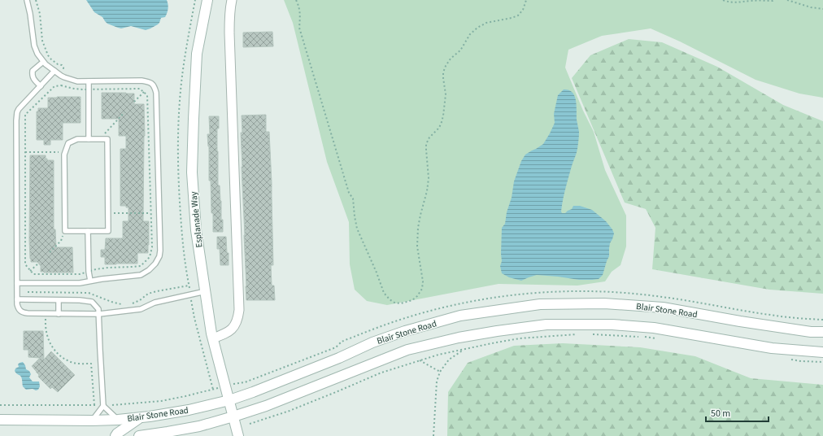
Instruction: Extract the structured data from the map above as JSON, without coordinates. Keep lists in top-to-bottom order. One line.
{"streets":{"street":["Esplanade Way","Blair Stone Road"]},"crossings":[["Esplanade Way","Blair Stone Road"]],"scale_bar":"50 m"}
